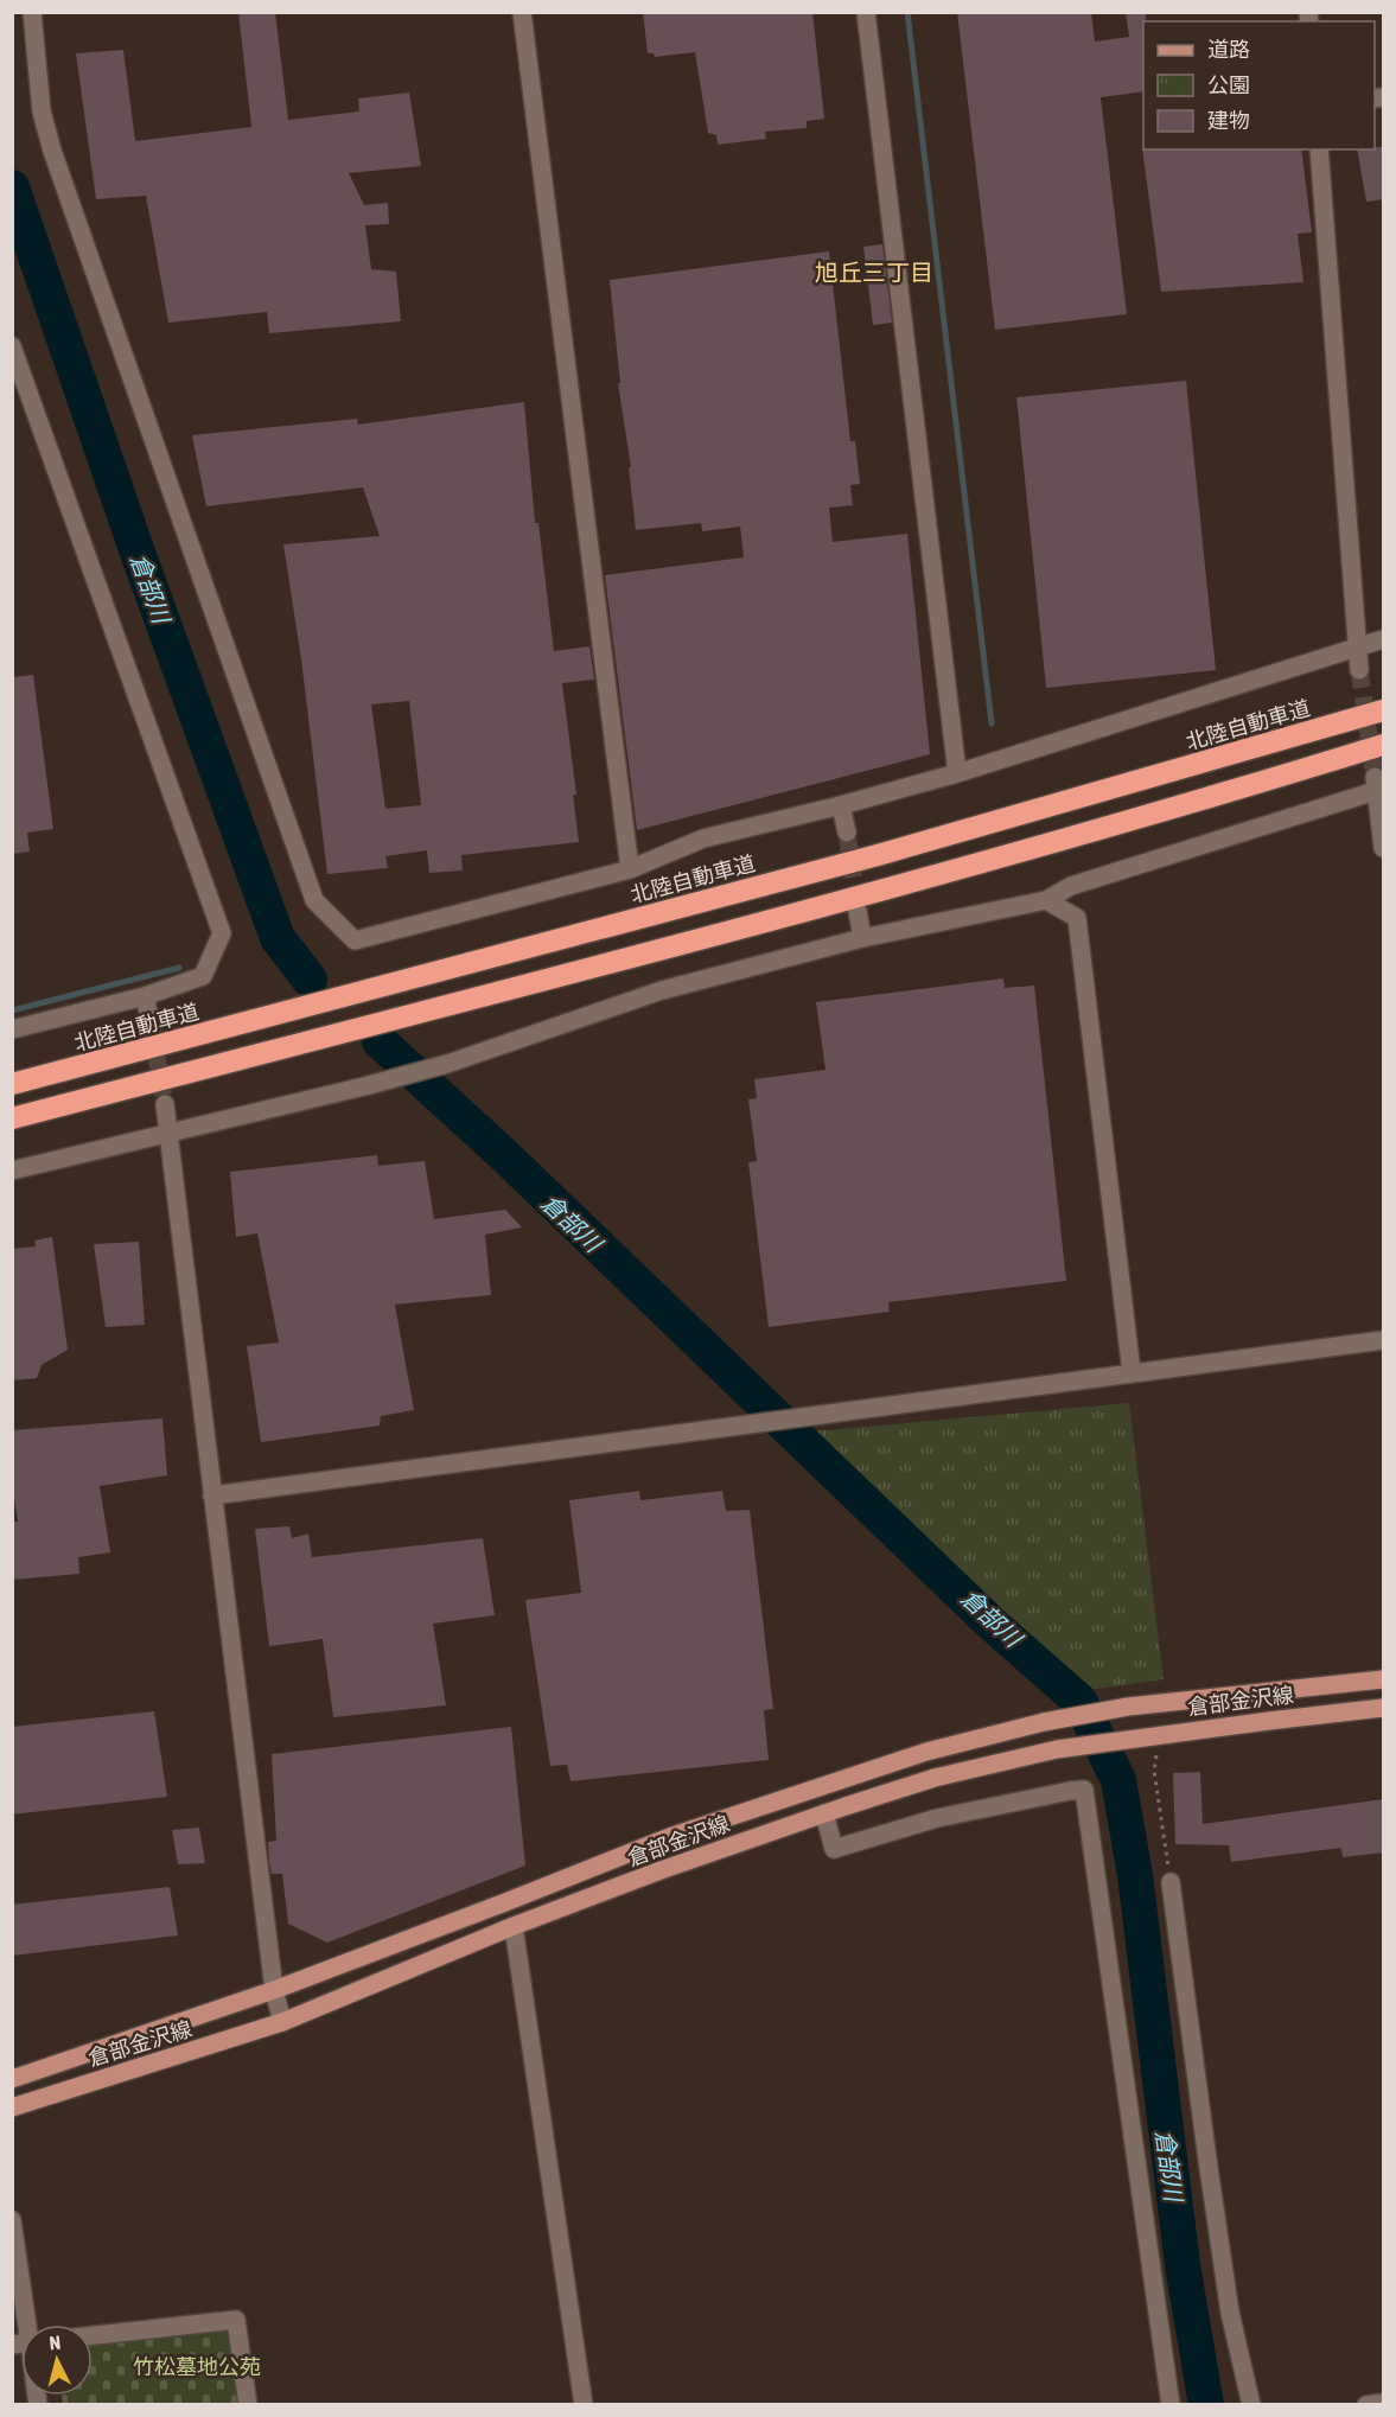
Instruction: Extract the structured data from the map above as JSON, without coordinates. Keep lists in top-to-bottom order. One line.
{"streets":{"highway":["北陸自動車道"],"main road":["倉部金沢線"]},"districts":["旭丘三丁目"],"water":["倉部川"],"parks":["竹松墓地公苑"],"legend":["道路","公園","建物"],"north":"top"}
